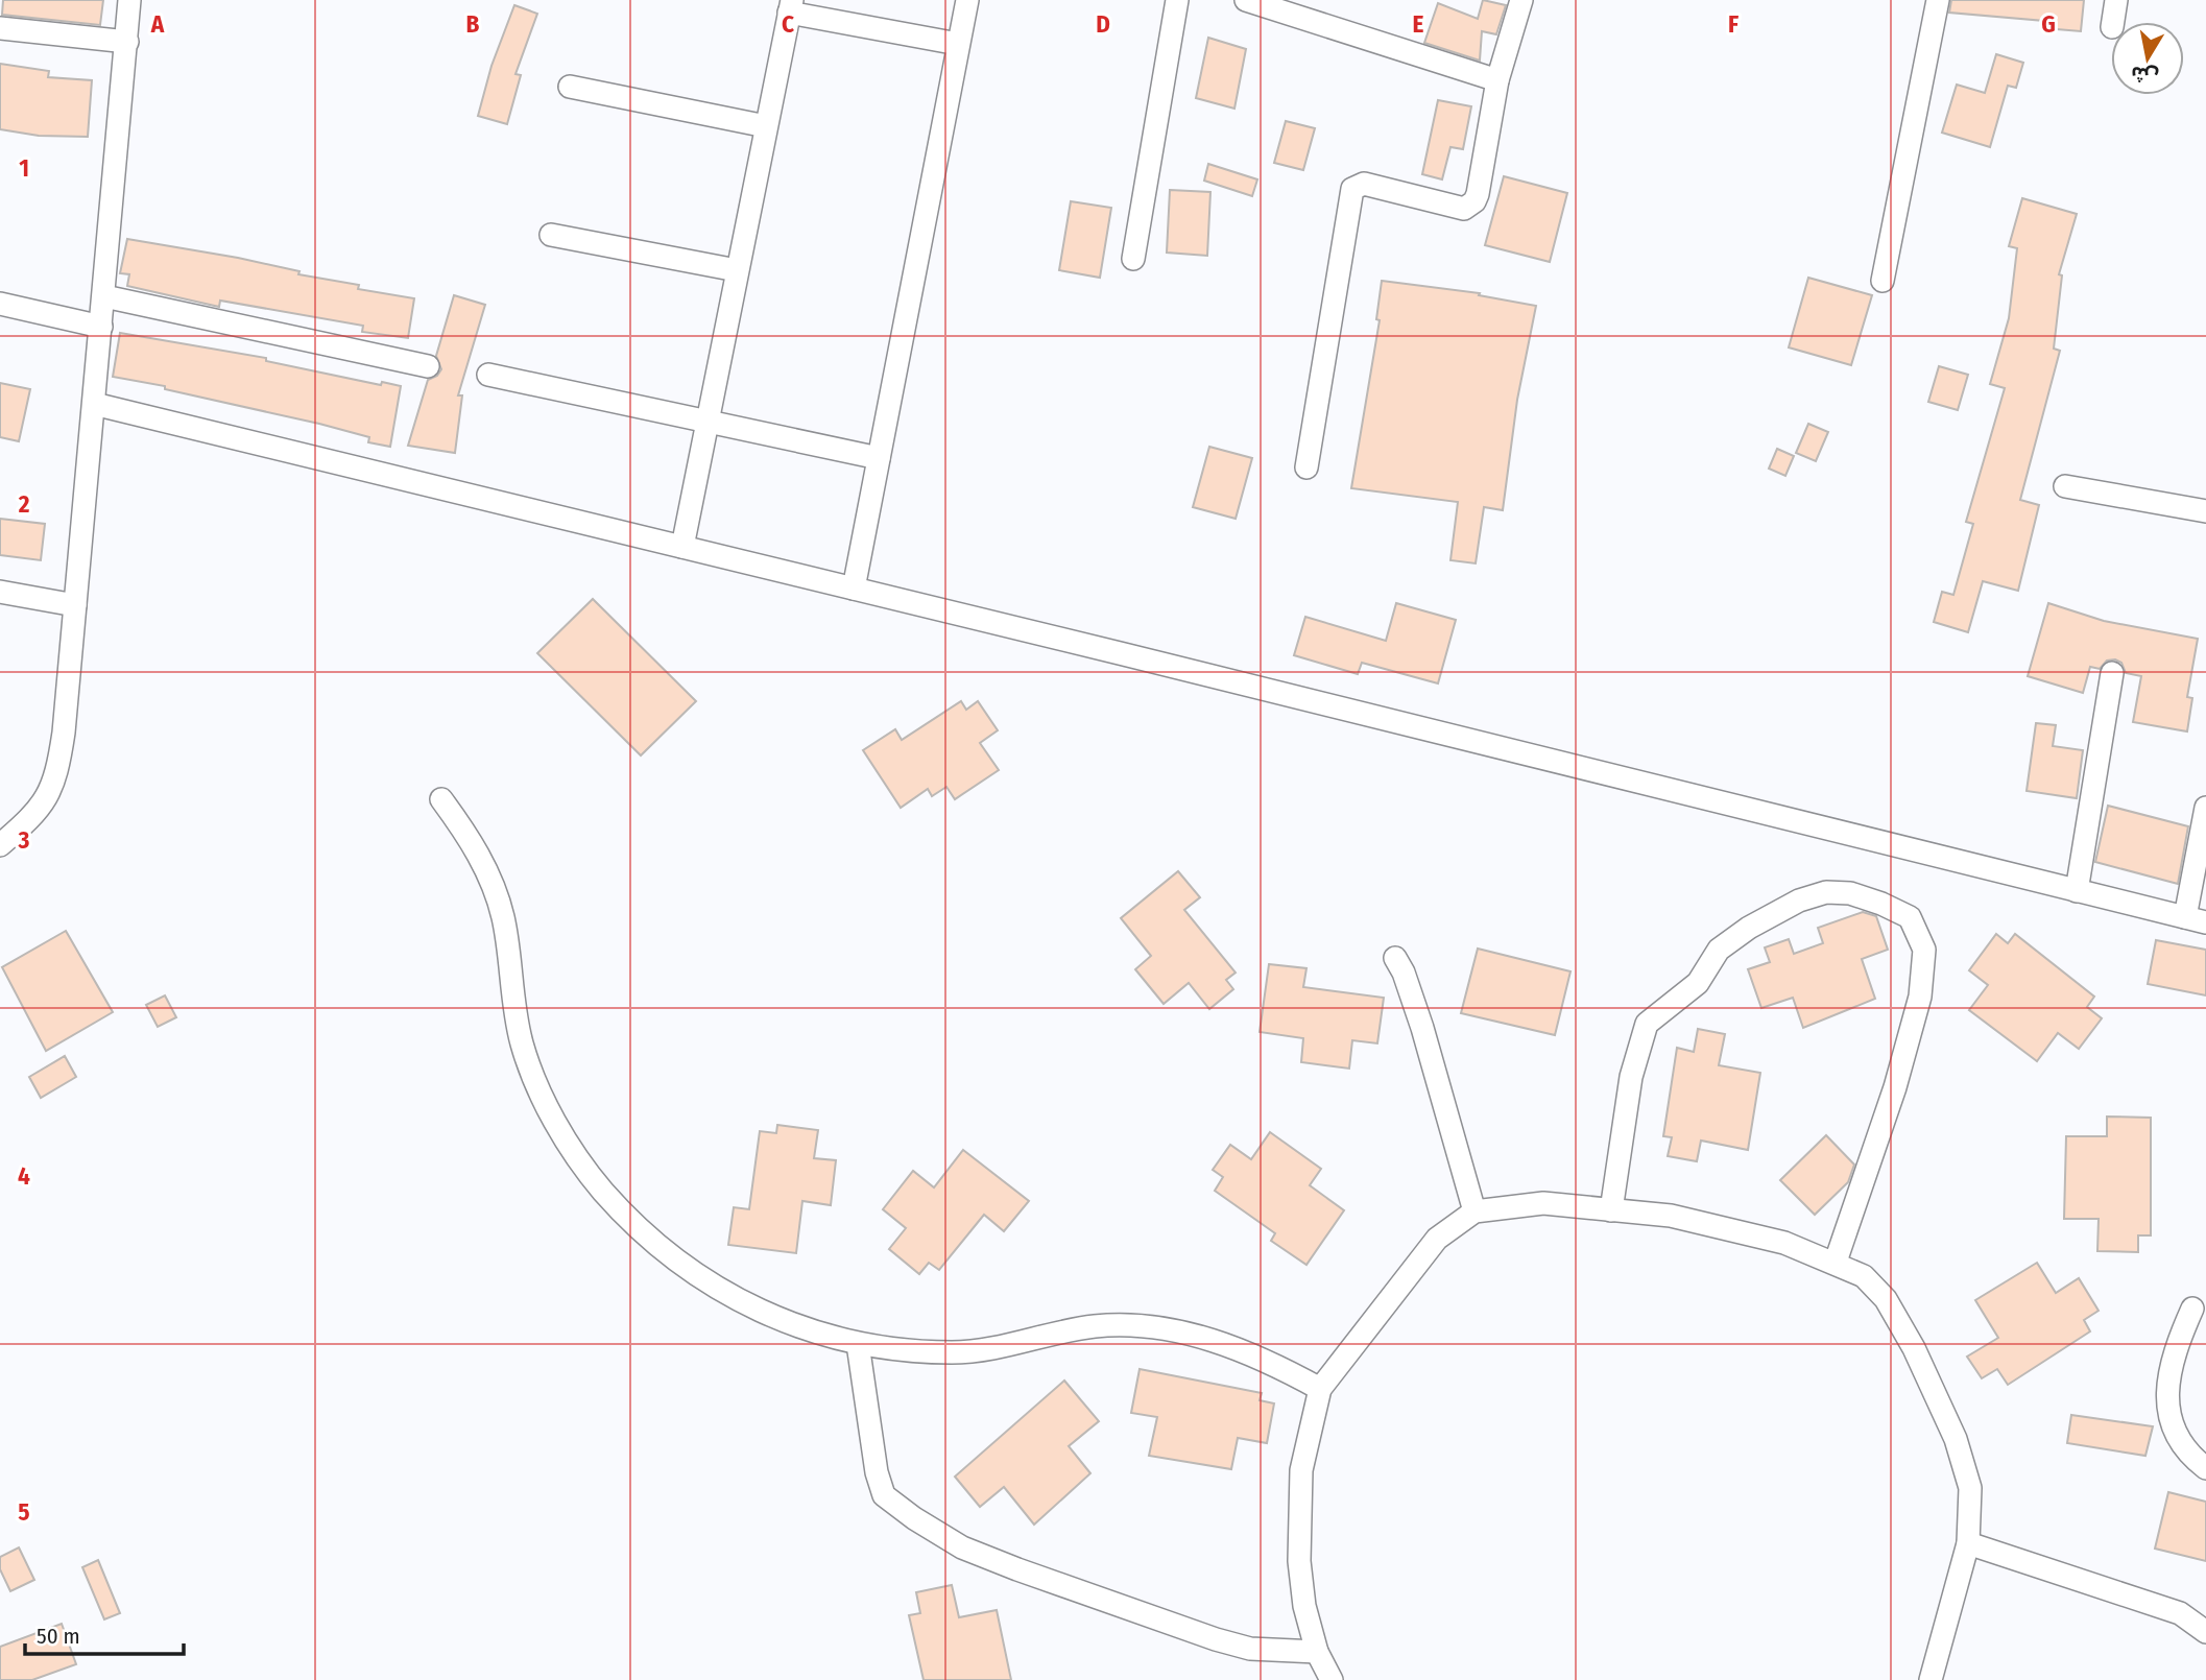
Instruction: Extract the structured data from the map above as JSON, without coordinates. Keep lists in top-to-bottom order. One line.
{"scale_bar":"50 m","north":"bottom","grid":{"columns":["A","B","C","D","E","F","G"],"rows":["1","2","3","4","5"]}}
